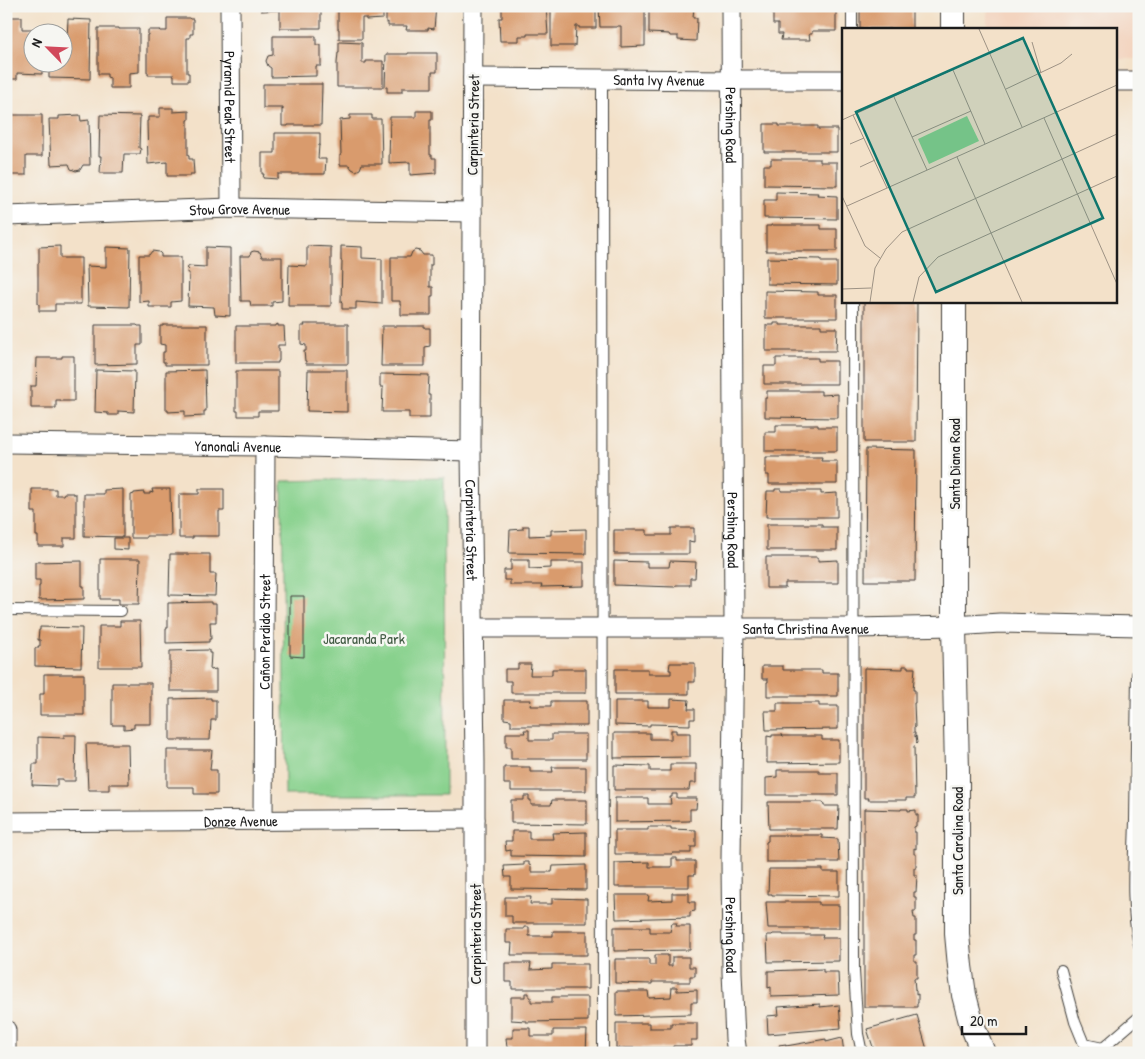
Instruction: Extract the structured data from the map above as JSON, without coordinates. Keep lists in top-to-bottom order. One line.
{"streets":{"street":["Santa Ivy Avenue","Pyramid Peak Street","Carpinteria Street","Pershing Road","Stow Grove Avenue","Yanonali Avenue","Santa Diana Road","Santa Christina Avenue","Cañon Perdido Street","Donze Avenue","Santa Carolina Road"]},"crossings":[["Santa Ivy Avenue","Carpinteria Street"],["Santa Ivy Avenue","Pershing Road"],["Pyramid Peak Street","Stow Grove Avenue"],["Carpinteria Street","Stow Grove Avenue"],["Carpinteria Street","Yanonali Avenue"],["Carpinteria Street","Santa Christina Avenue"],["Carpinteria Street","Donze Avenue"],["Pershing Road","Santa Christina Avenue"],["Yanonali Avenue","Cañon Perdido Street"],["Santa Diana Road","Santa Christina Avenue"],["Santa Diana Road","Santa Carolina Road"],["Santa Christina Avenue","Santa Carolina Road"],["Cañon Perdido Street","Donze Avenue"]],"parks":["Jacaranda Park"],"scale_bar":"20 m","north":"top left"}
